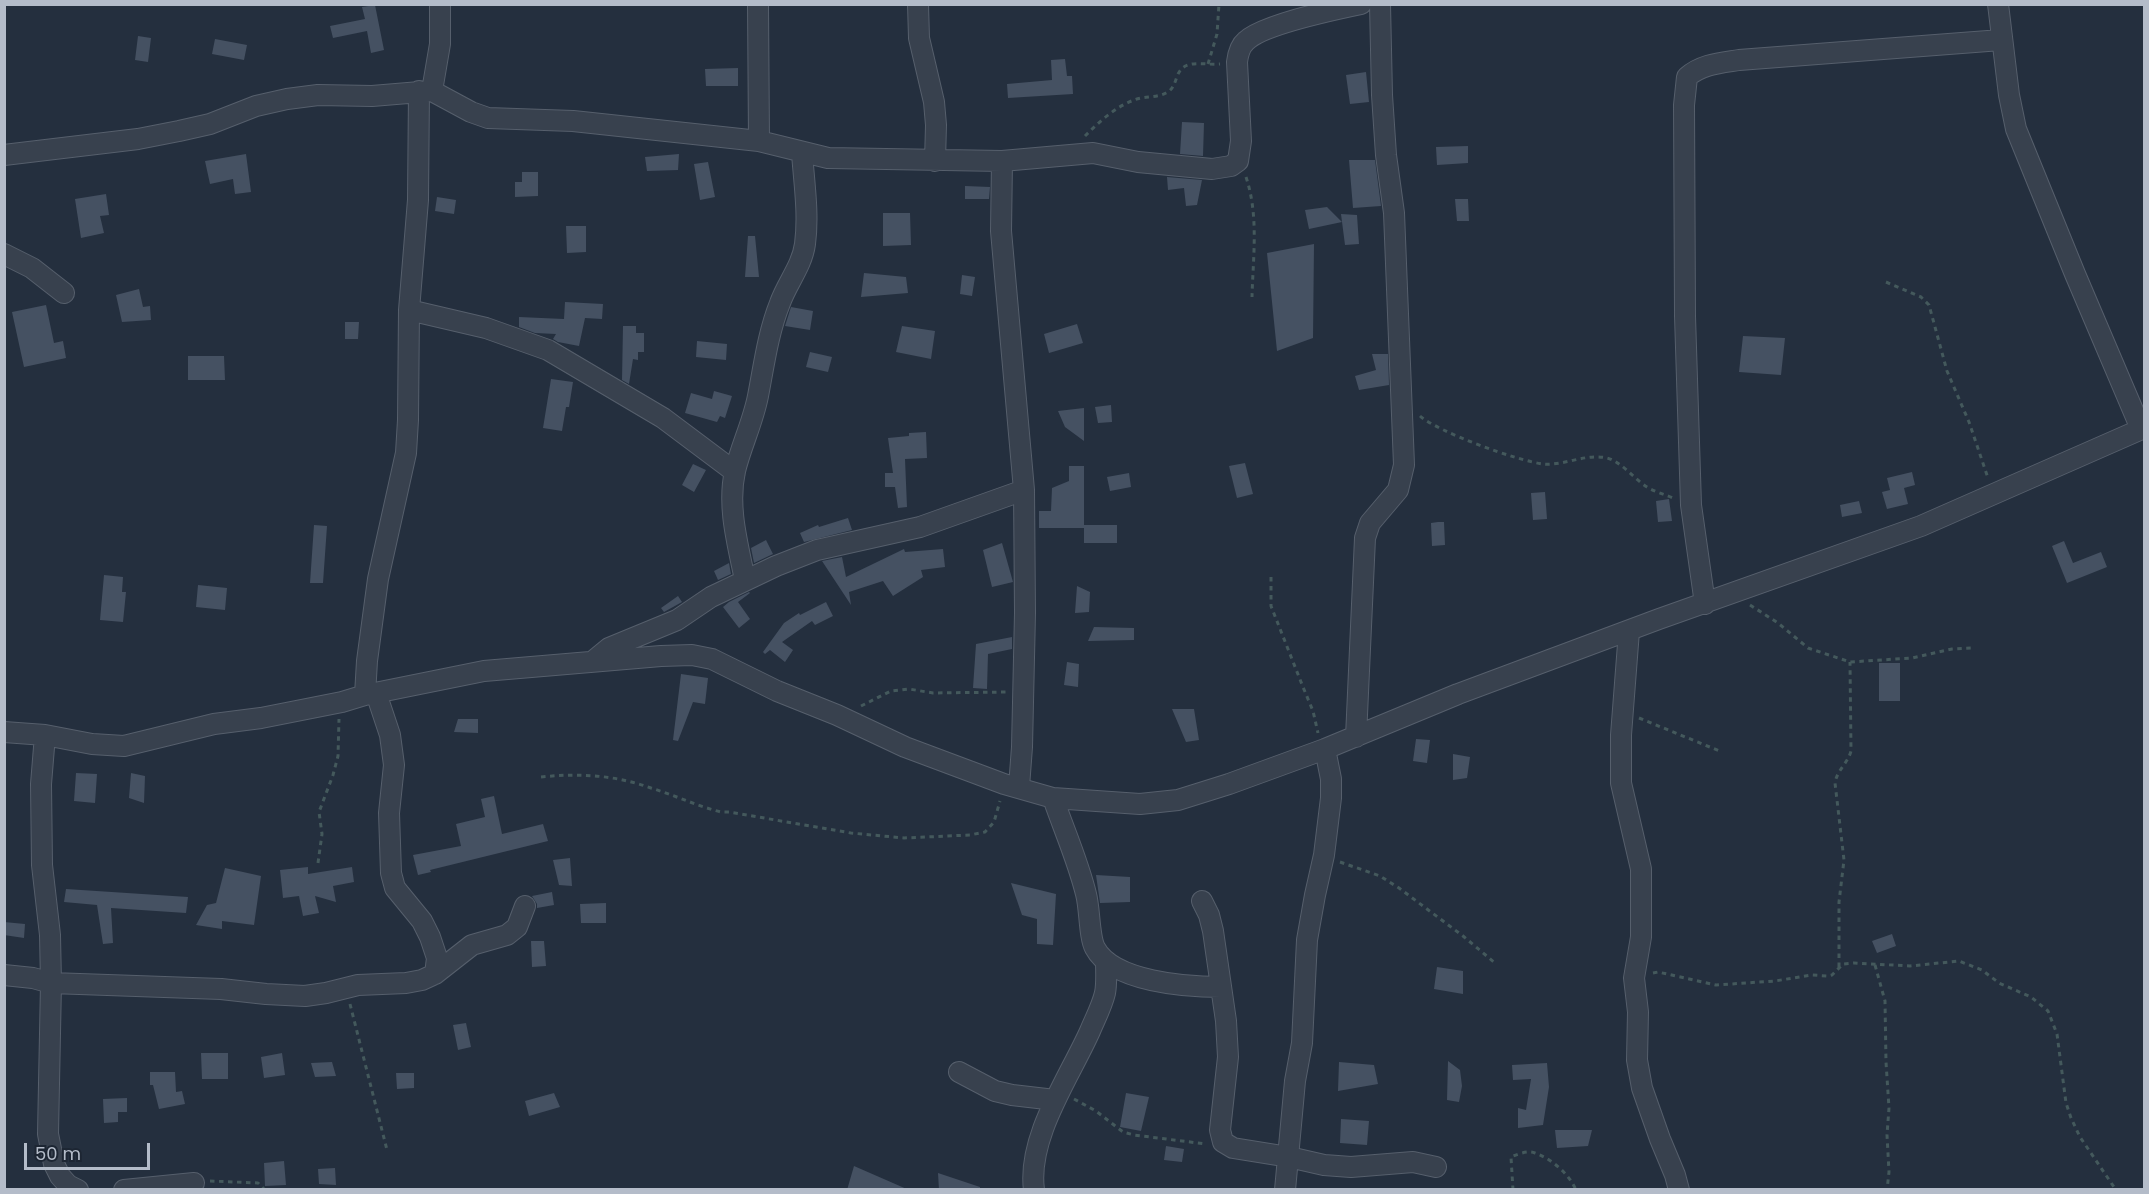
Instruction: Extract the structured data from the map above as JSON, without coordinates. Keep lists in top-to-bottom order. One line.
{"scale_bar":"50 m"}
